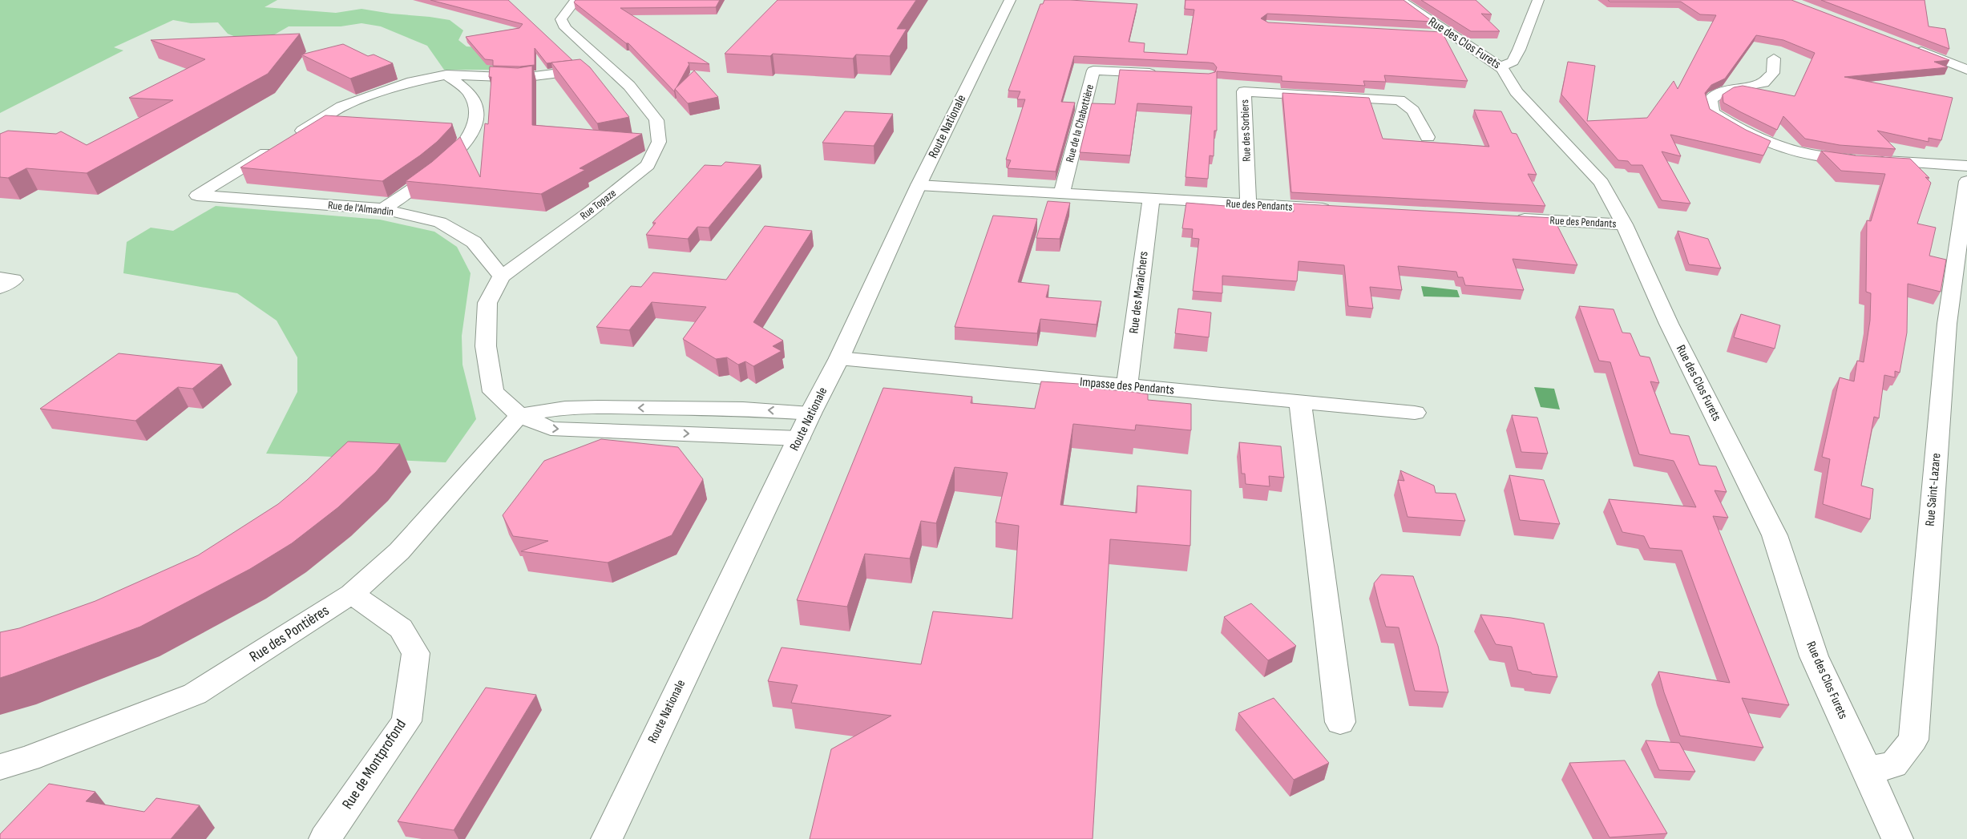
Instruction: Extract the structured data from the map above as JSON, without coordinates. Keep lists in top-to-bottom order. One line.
{"streets":{"street":["Rue des Clos Furets","Rue de la Chabottière","Route Nationale","Rue des Sorbiers","Rue Topaze","Rue des Pendants","Rue de l'Almandin","Rue des Maraîchers","Impasse des Pendants","Rue Saint-Lazare","Rue des Pontières","Rue de Montprofond"]},"crossings":[["Rue des Clos Furets","Rue des Pendants"],["Rue des Clos Furets","Rue Saint-Lazare"],["Rue de la Chabottière","Rue des Pendants"],["Route Nationale","Rue Topaze"],["Route Nationale","Rue des Pendants"],["Route Nationale","Impasse des Pendants"],["Rue des Sorbiers","Rue des Pendants"],["Rue Topaze","Rue de l'Almandin"],["Rue Topaze","Rue des Pontières"],["Rue des Pendants","Rue des Maraîchers"],["Rue des Maraîchers","Impasse des Pendants"],["Rue des Pontières","Rue de Montprofond"]]}
